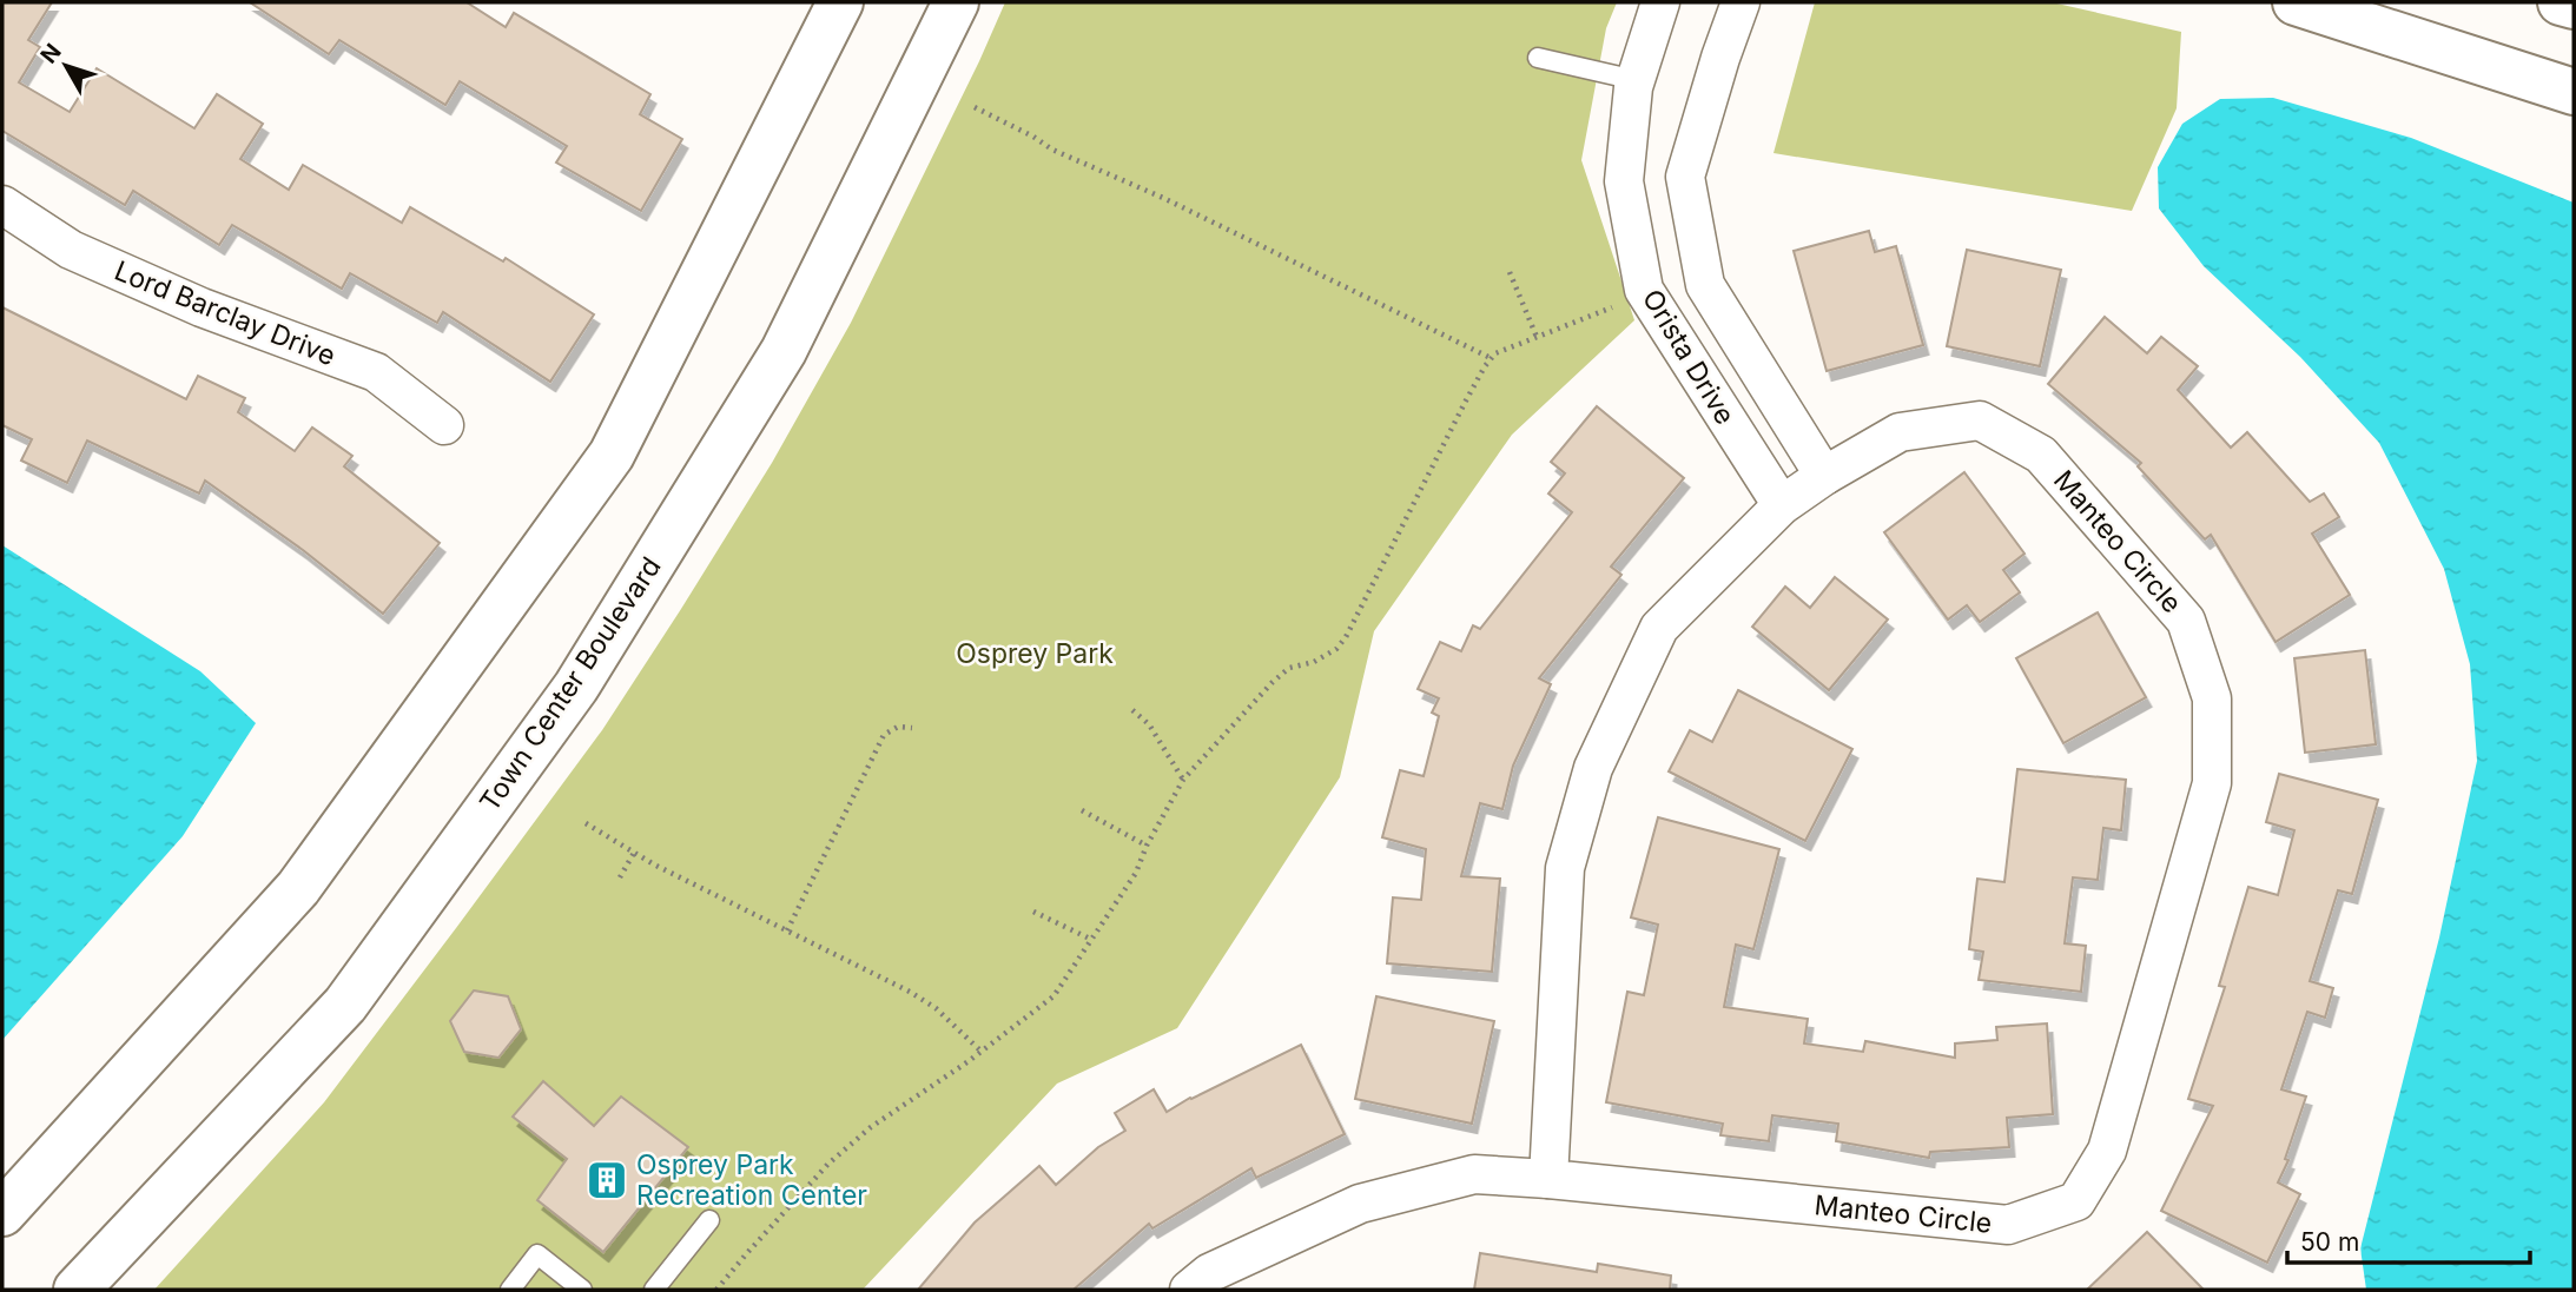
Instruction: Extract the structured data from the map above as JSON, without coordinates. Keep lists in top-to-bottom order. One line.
{"streets":{"street":["Lord Barclay Drive","Orista Drive","Manteo Circle","Town Center Boulevard"]},"crossings":[["Orista Drive","Manteo Circle"]],"parks":["Osprey Park"],"places":{"building":["Osprey Park Recreation Center"]},"scale_bar":"50 m","north":"top left"}
